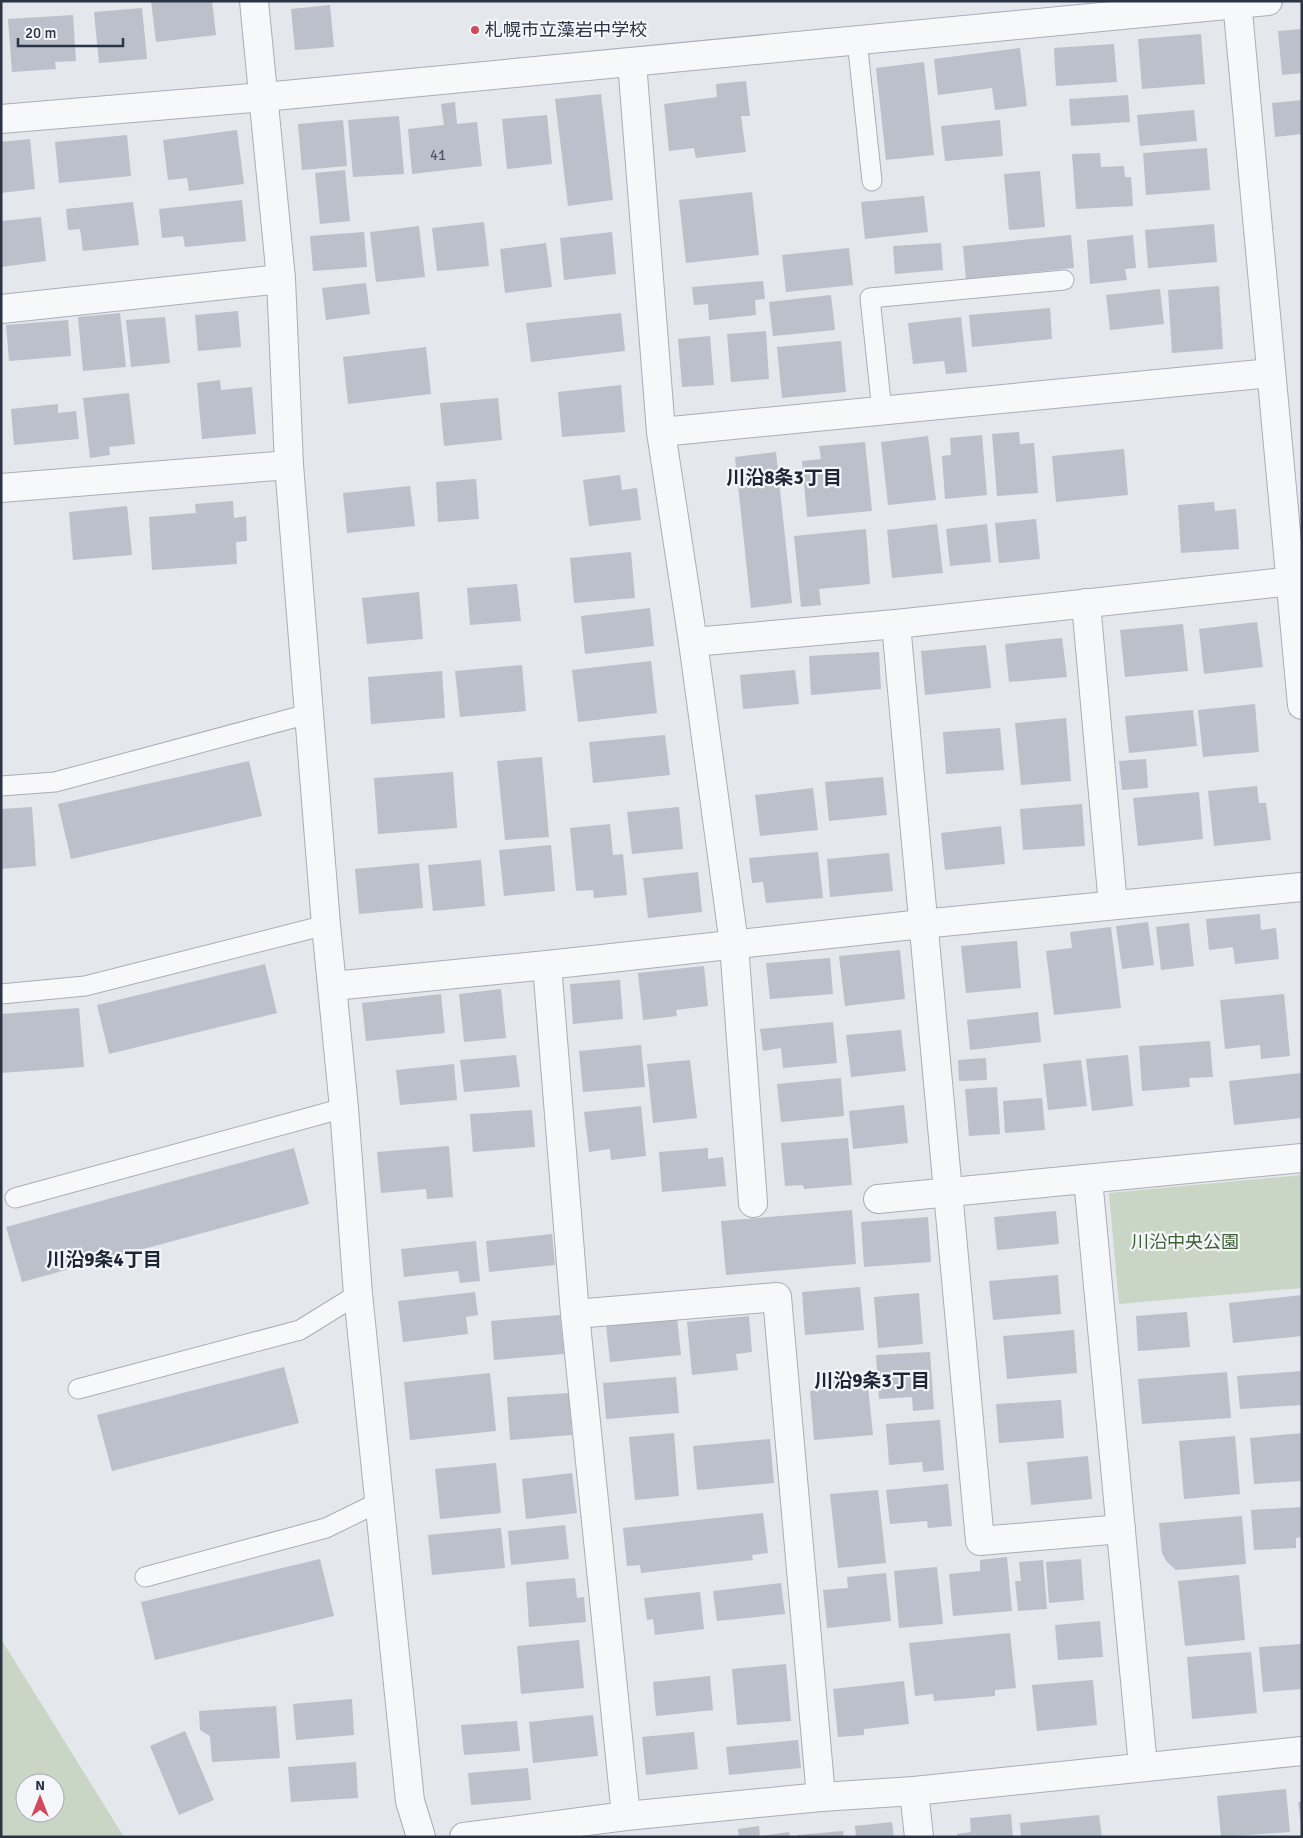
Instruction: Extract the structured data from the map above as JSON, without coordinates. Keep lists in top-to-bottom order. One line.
{"districts":["川沿8条3丁目","川沿9条4丁目","川沿9条3丁目"],"parks":["川沿中央公園"],"places":["札幌市立藻岩中学校"],"house_numbers":["41"],"scale_bar":"20 m","north":"top"}
